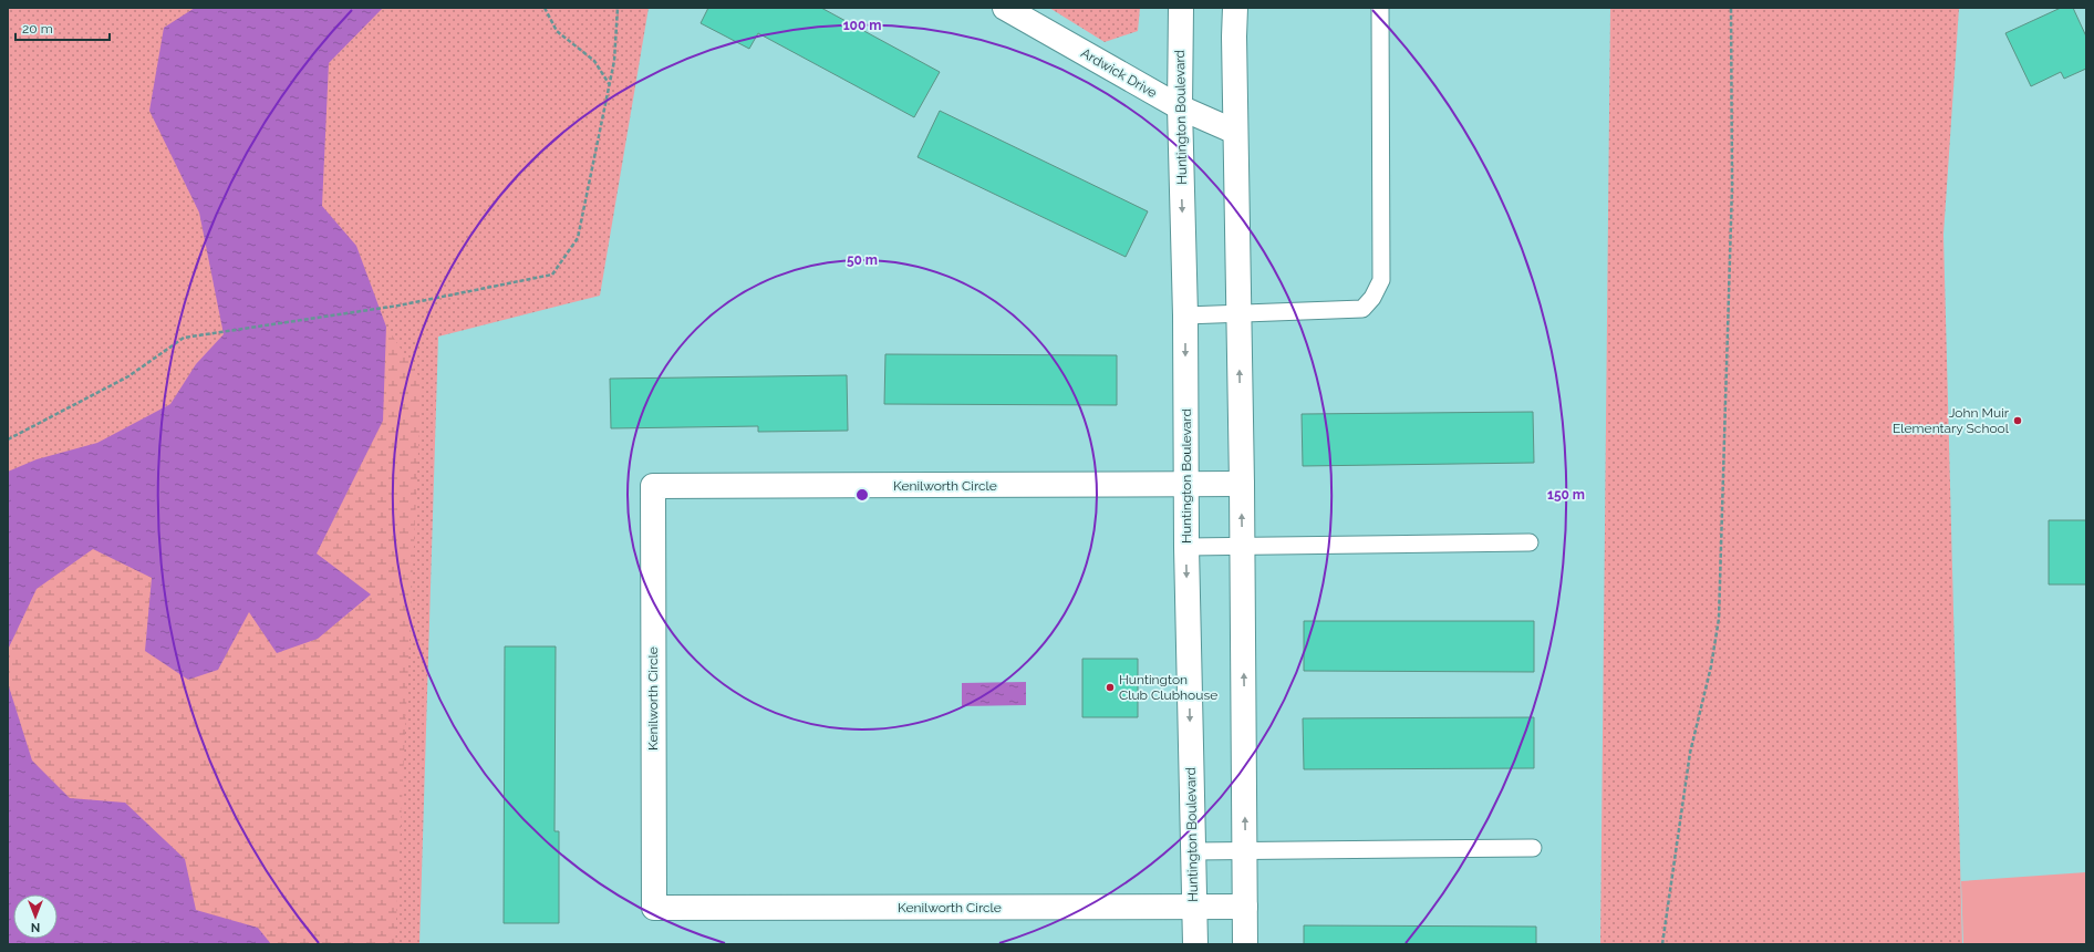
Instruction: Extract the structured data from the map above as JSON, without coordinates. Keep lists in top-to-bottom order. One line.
{"streets":{"street":["Ardwick Drive","Huntington Boulevard","Kenilworth Circle"]},"crossings":[["Ardwick Drive","Huntington Boulevard"],["Huntington Boulevard","Kenilworth Circle"]],"places":["John Muir Elementary School","Huntington Club Clubhouse"],"scale_bar":"20 m","north":"bottom","rings":["100 m","50 m","150 m"]}
